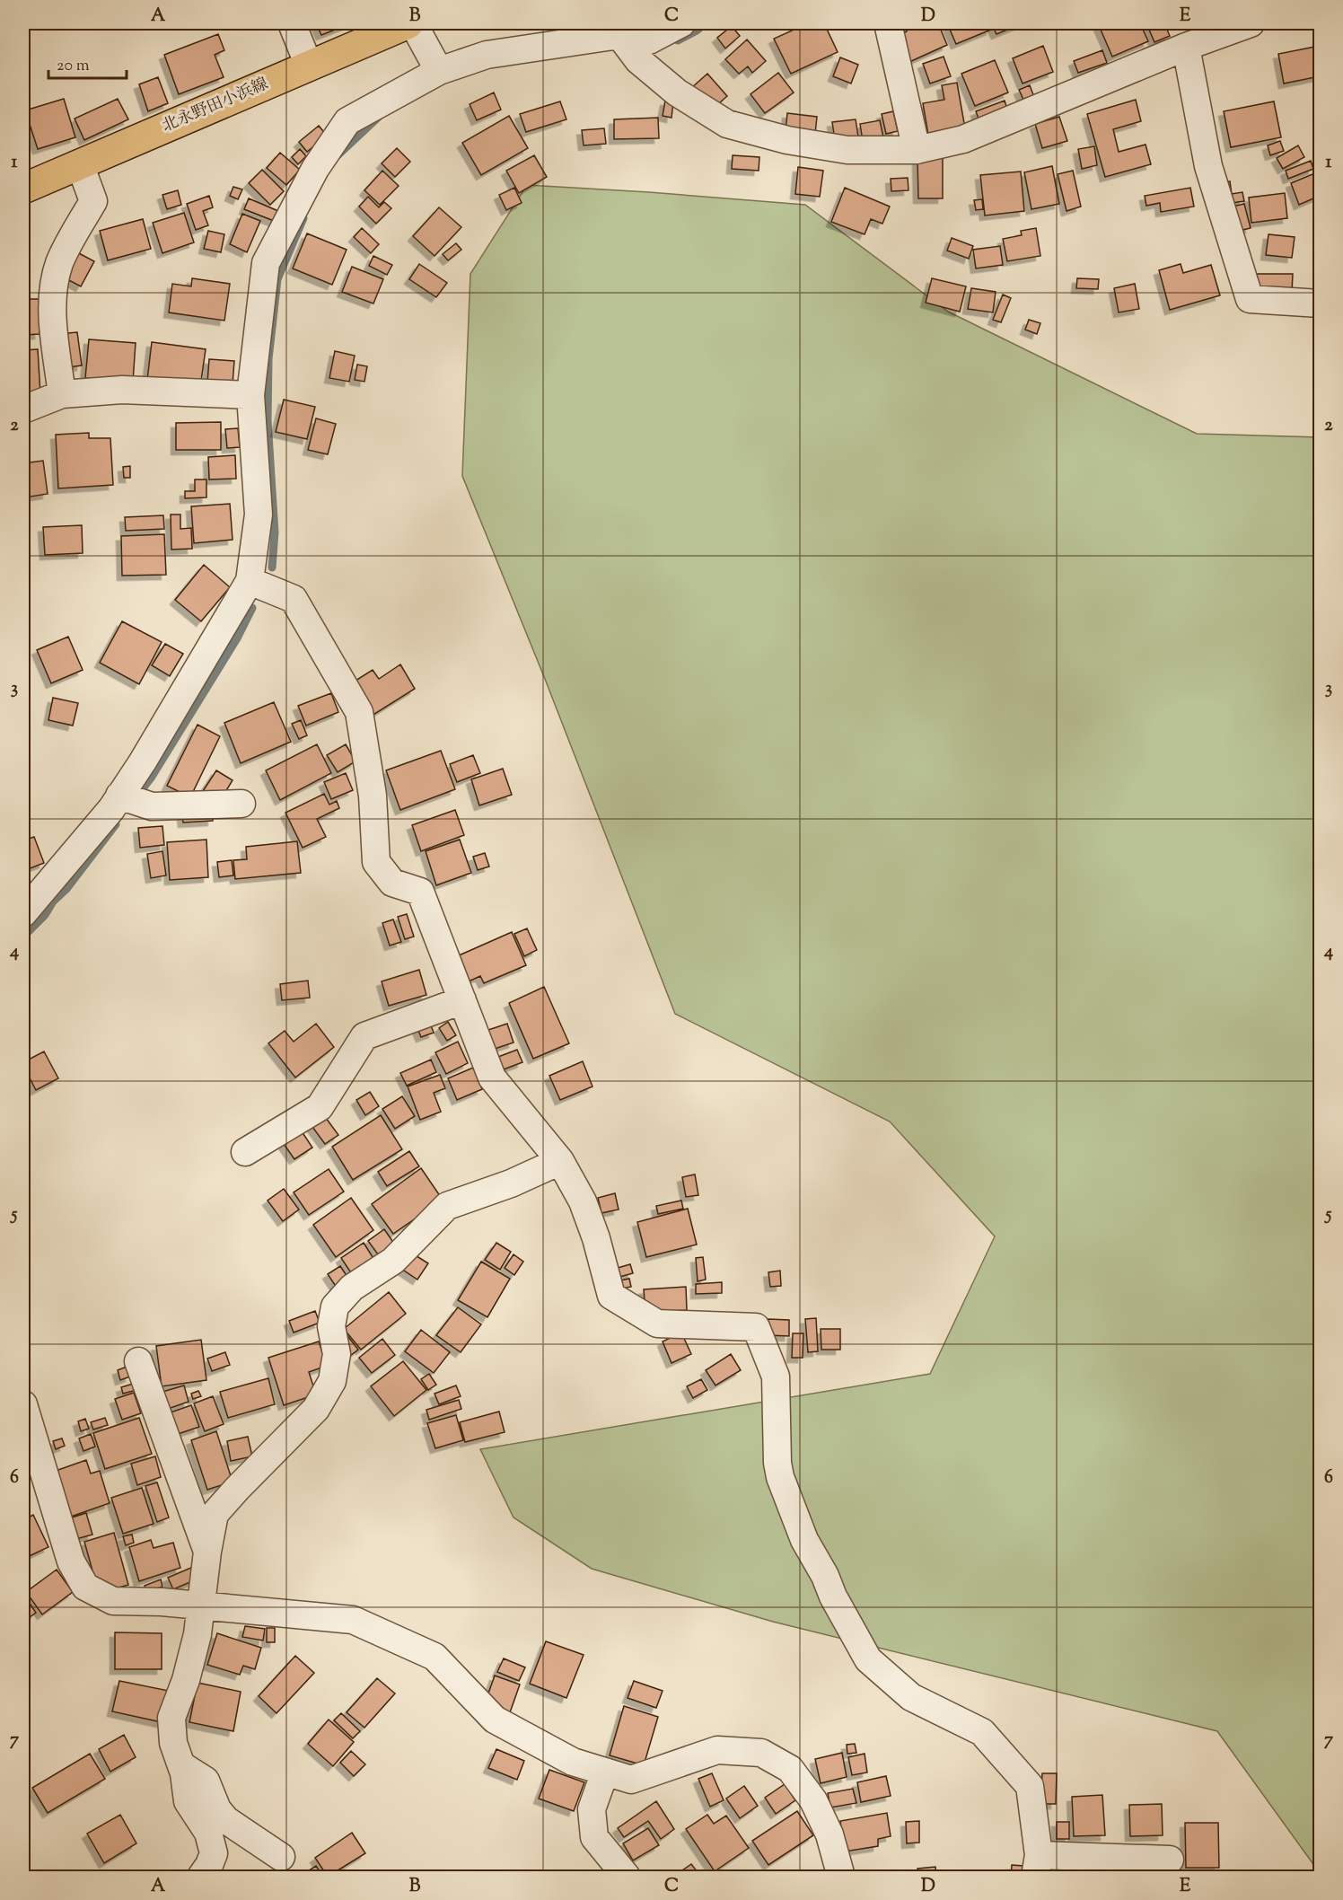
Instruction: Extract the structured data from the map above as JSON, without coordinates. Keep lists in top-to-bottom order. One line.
{"streets":{"main road":["北永野田小浜線"]},"scale_bar":"20 m","grid":{"columns":["A","B","C","D","E"],"rows":["1","2","3","4","5","6","7"]}}
